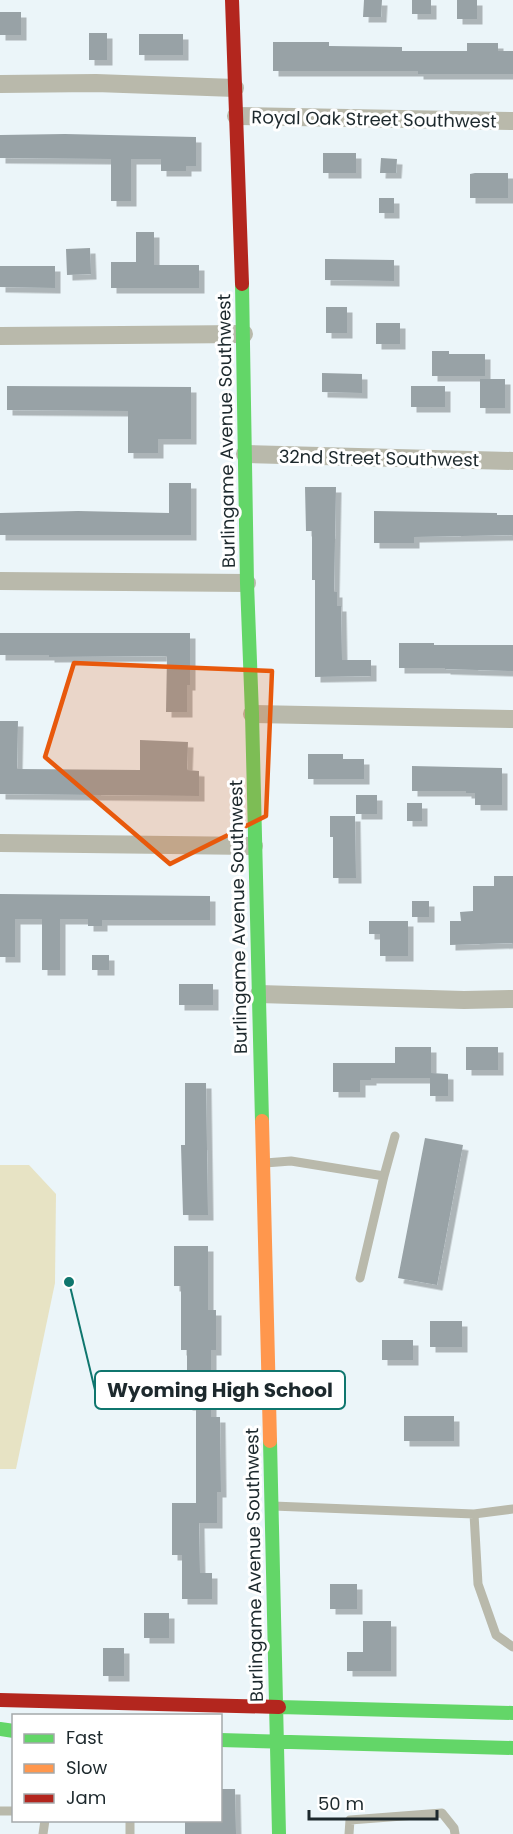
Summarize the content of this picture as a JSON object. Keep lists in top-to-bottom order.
{
  "streets": {
    "street": ["Royal Oak Street Southwest", "Burlingame Avenue Southwest", "32nd Street Southwest"]
  },
  "crossings": [
    ["Royal Oak Street Southwest", "Burlingame Avenue Southwest"],
    ["Burlingame Avenue Southwest", "32nd Street Southwest"]
  ],
  "places": ["Wyoming High School"],
  "legend": ["Fast", "Slow", "Jam"],
  "scale_bar": "50 m"
}
